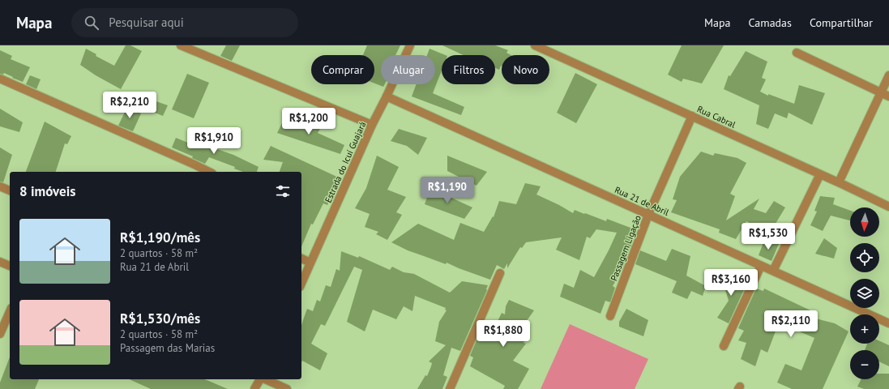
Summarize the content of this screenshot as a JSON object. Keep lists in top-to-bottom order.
{
  "streets": {
    "street": [
      "Rua Cabral",
      "Estrada do Icuí Guajará",
      "Rua 21 de Abril",
      "Passagem Ligação"
    ]
  },
  "crossings": [
    ["Rua Cabral", "Passagem Ligação"],
    ["Estrada do Icuí Guajará", "Rua 21 de Abril"],
    ["Rua 21 de Abril", "Passagem Ligação"]
  ],
  "north": "bottom",
  "page": {
    "header": "Mapa",
    "search": "Pesquisar aqui",
    "nav": ["Mapa", "Camadas", "Compartilhar"],
    "chip": [
      "Comprar",
      "Alugar",
      "Filtros",
      "Novo"
    ],
    "price": [
      "R$2,210",
      "R$1,200",
      "R$1,910",
      "R$1,190",
      "R$1,530",
      "R$3,160",
      "R$2,110",
      "R$1,880"
    ],
    "heading": "8 imóveis",
    "map_buttons": ["+", "−"],
    "list": [
      {
        "name": "R$1,190/mês",
        "note": "2 quartos · 58 m² · Rua 21 de Abril"
      },
      {
        "name": "R$1,530/mês",
        "note": "2 quartos · 58 m² · Passagem das Marias"
      }
    ]
  }
}
